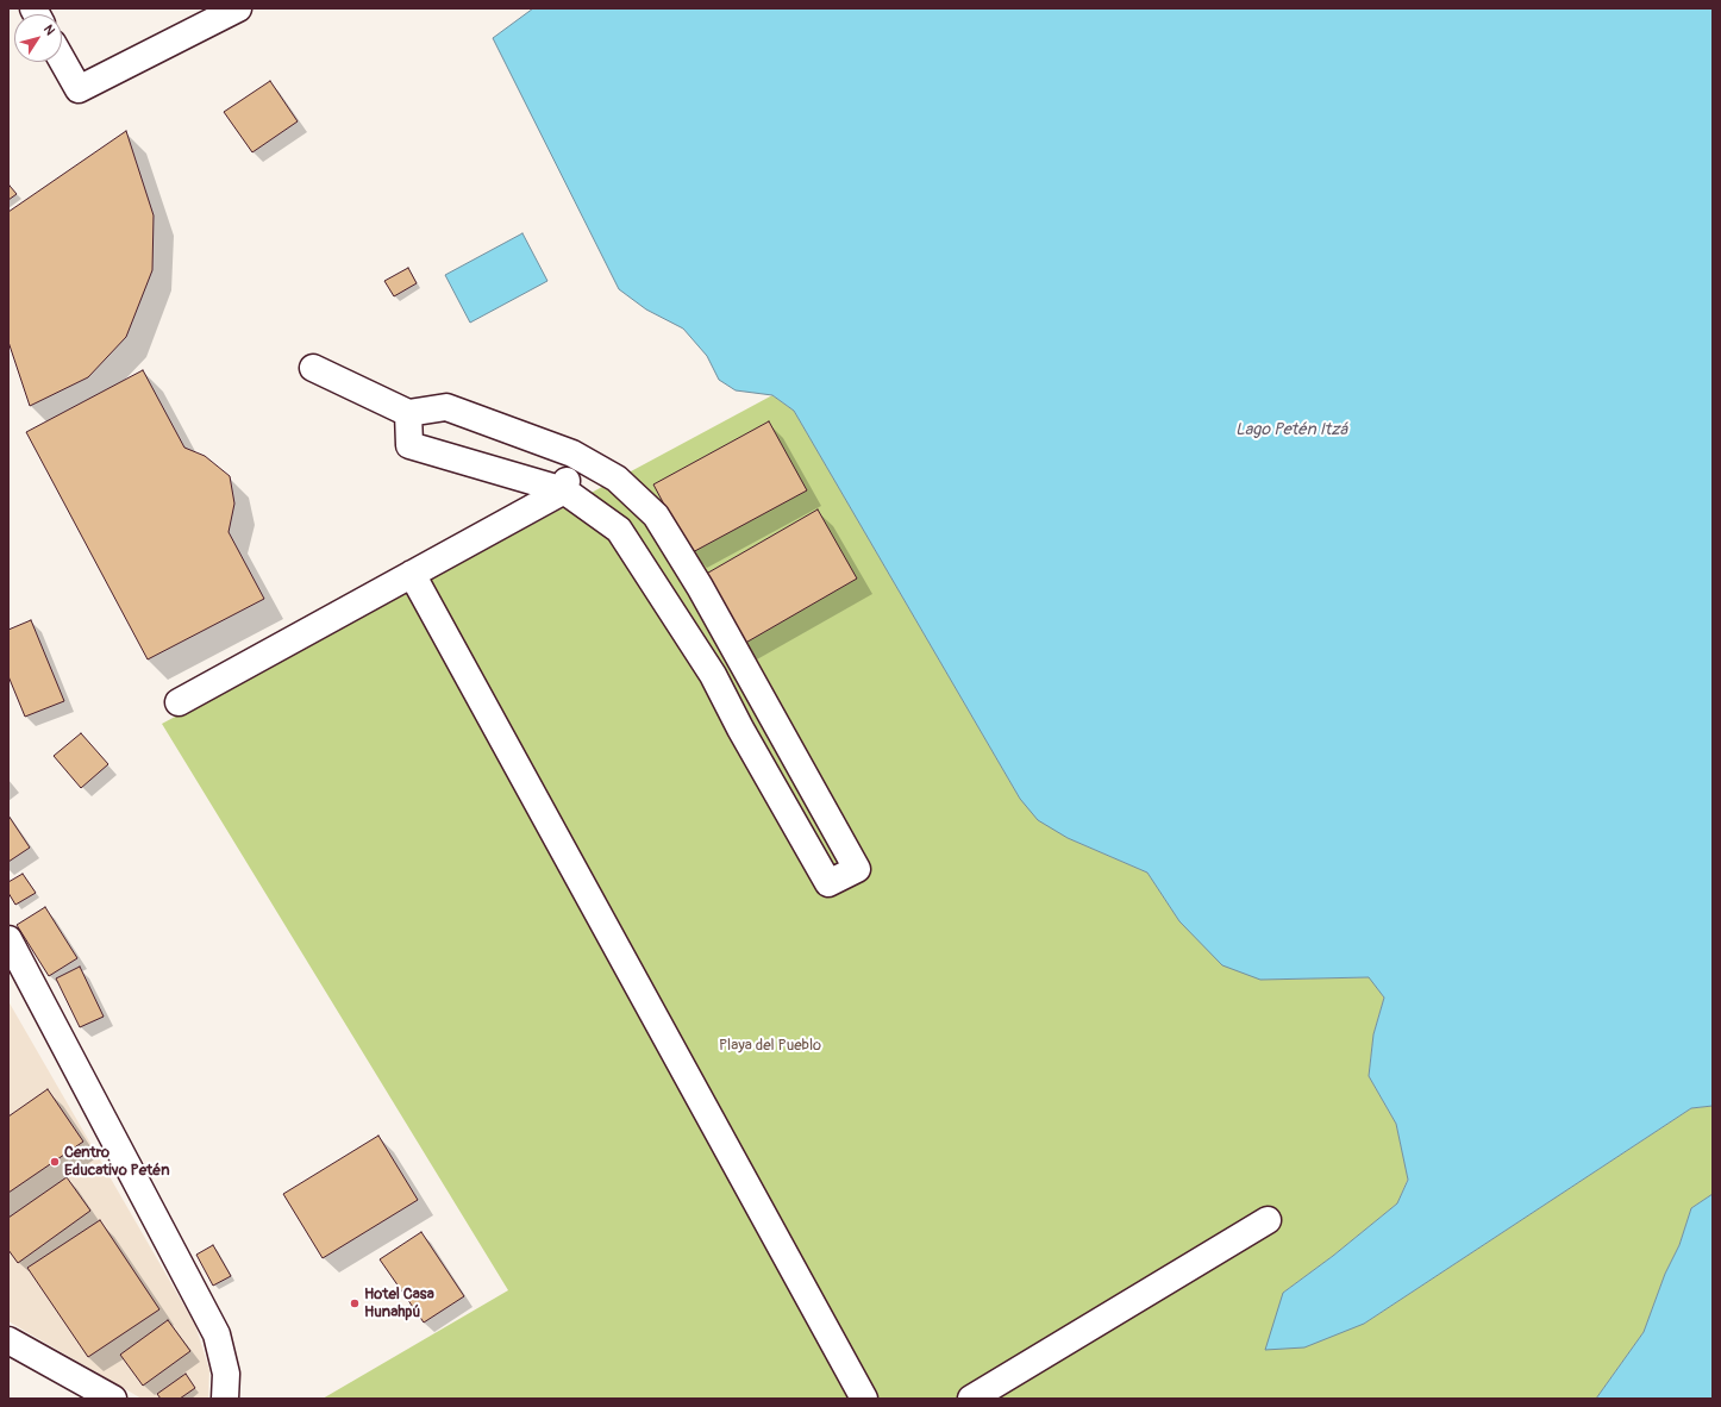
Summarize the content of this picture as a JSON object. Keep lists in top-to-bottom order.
{
  "water": ["Lago Petén Itzá"],
  "parks": ["Playa del Pueblo"],
  "places": ["Centro Educativo Petén", "Hotel Casa Hunahpú"],
  "north": "top right"
}
